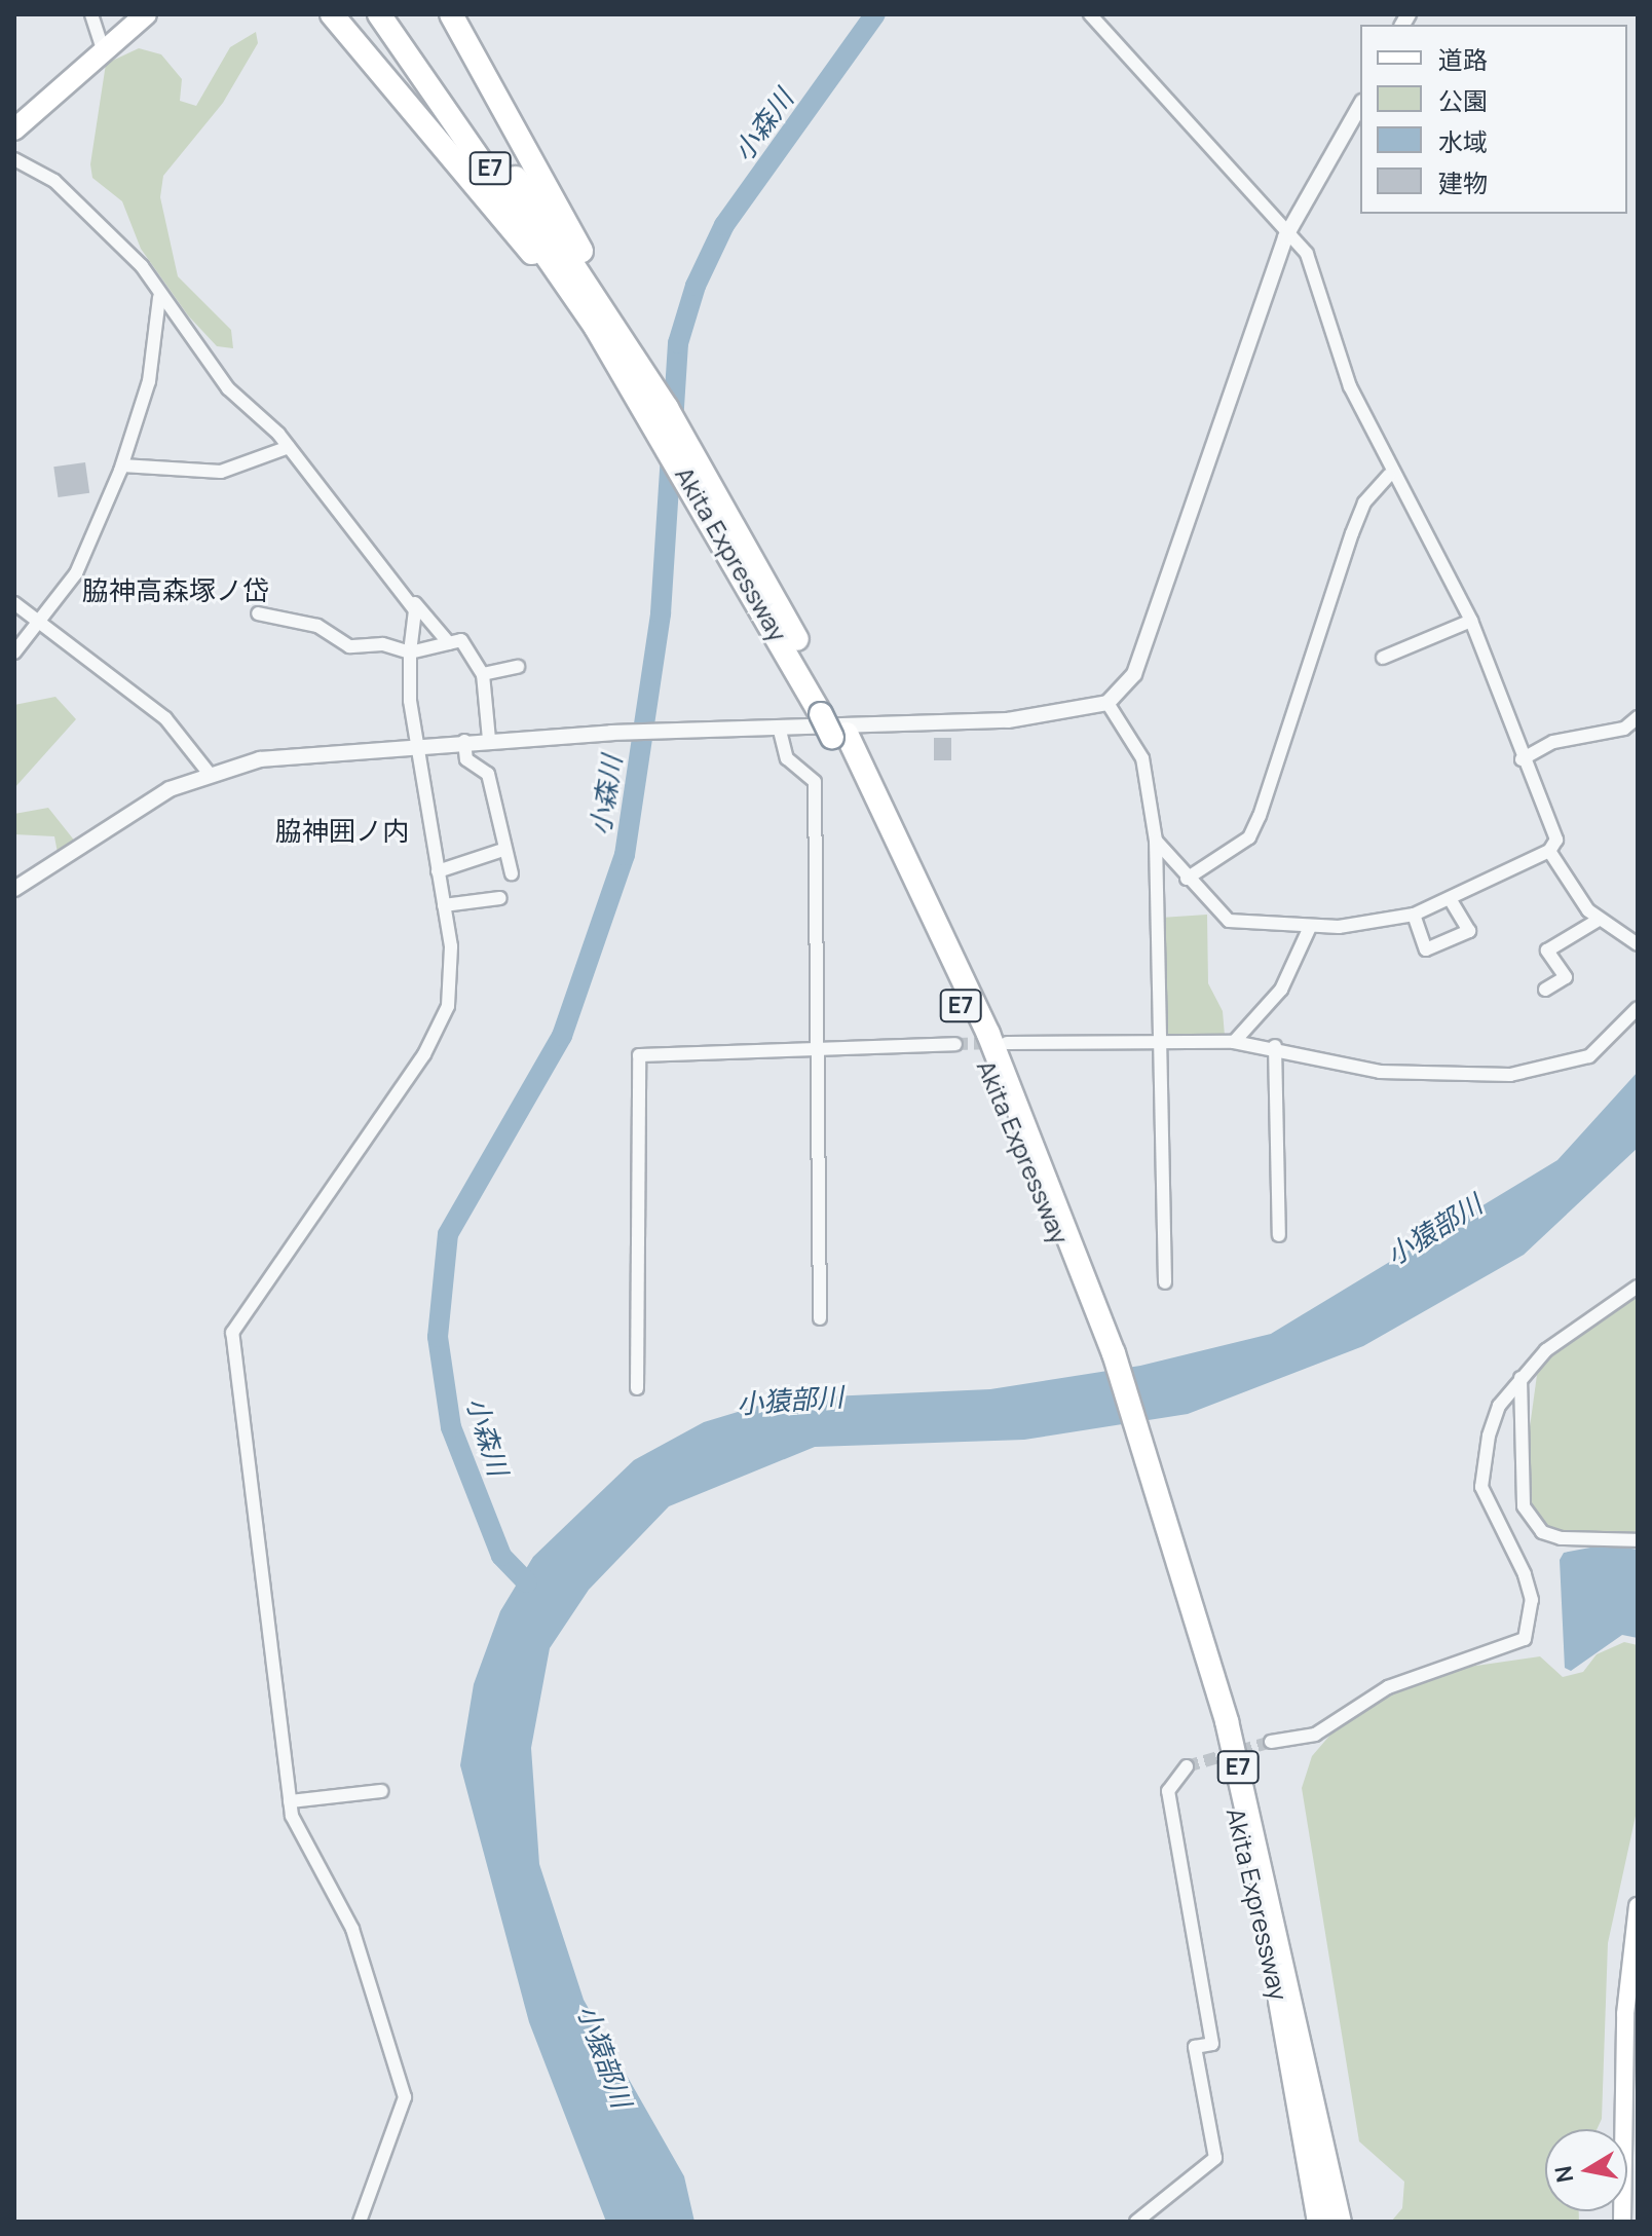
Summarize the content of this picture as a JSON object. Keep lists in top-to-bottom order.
{
  "streets": {
    "highway": ["E7", "Akita Expressway"]
  },
  "crossings": [
    ["E7", "Akita Expressway"]
  ],
  "districts": ["脇神高森塚ノ岱", "脇神囲ノ内"],
  "water": ["小森川", "小猿部川"],
  "legend": [
    "道路",
    "公園",
    "水域",
    "建物"
  ],
  "north": "left"
}
